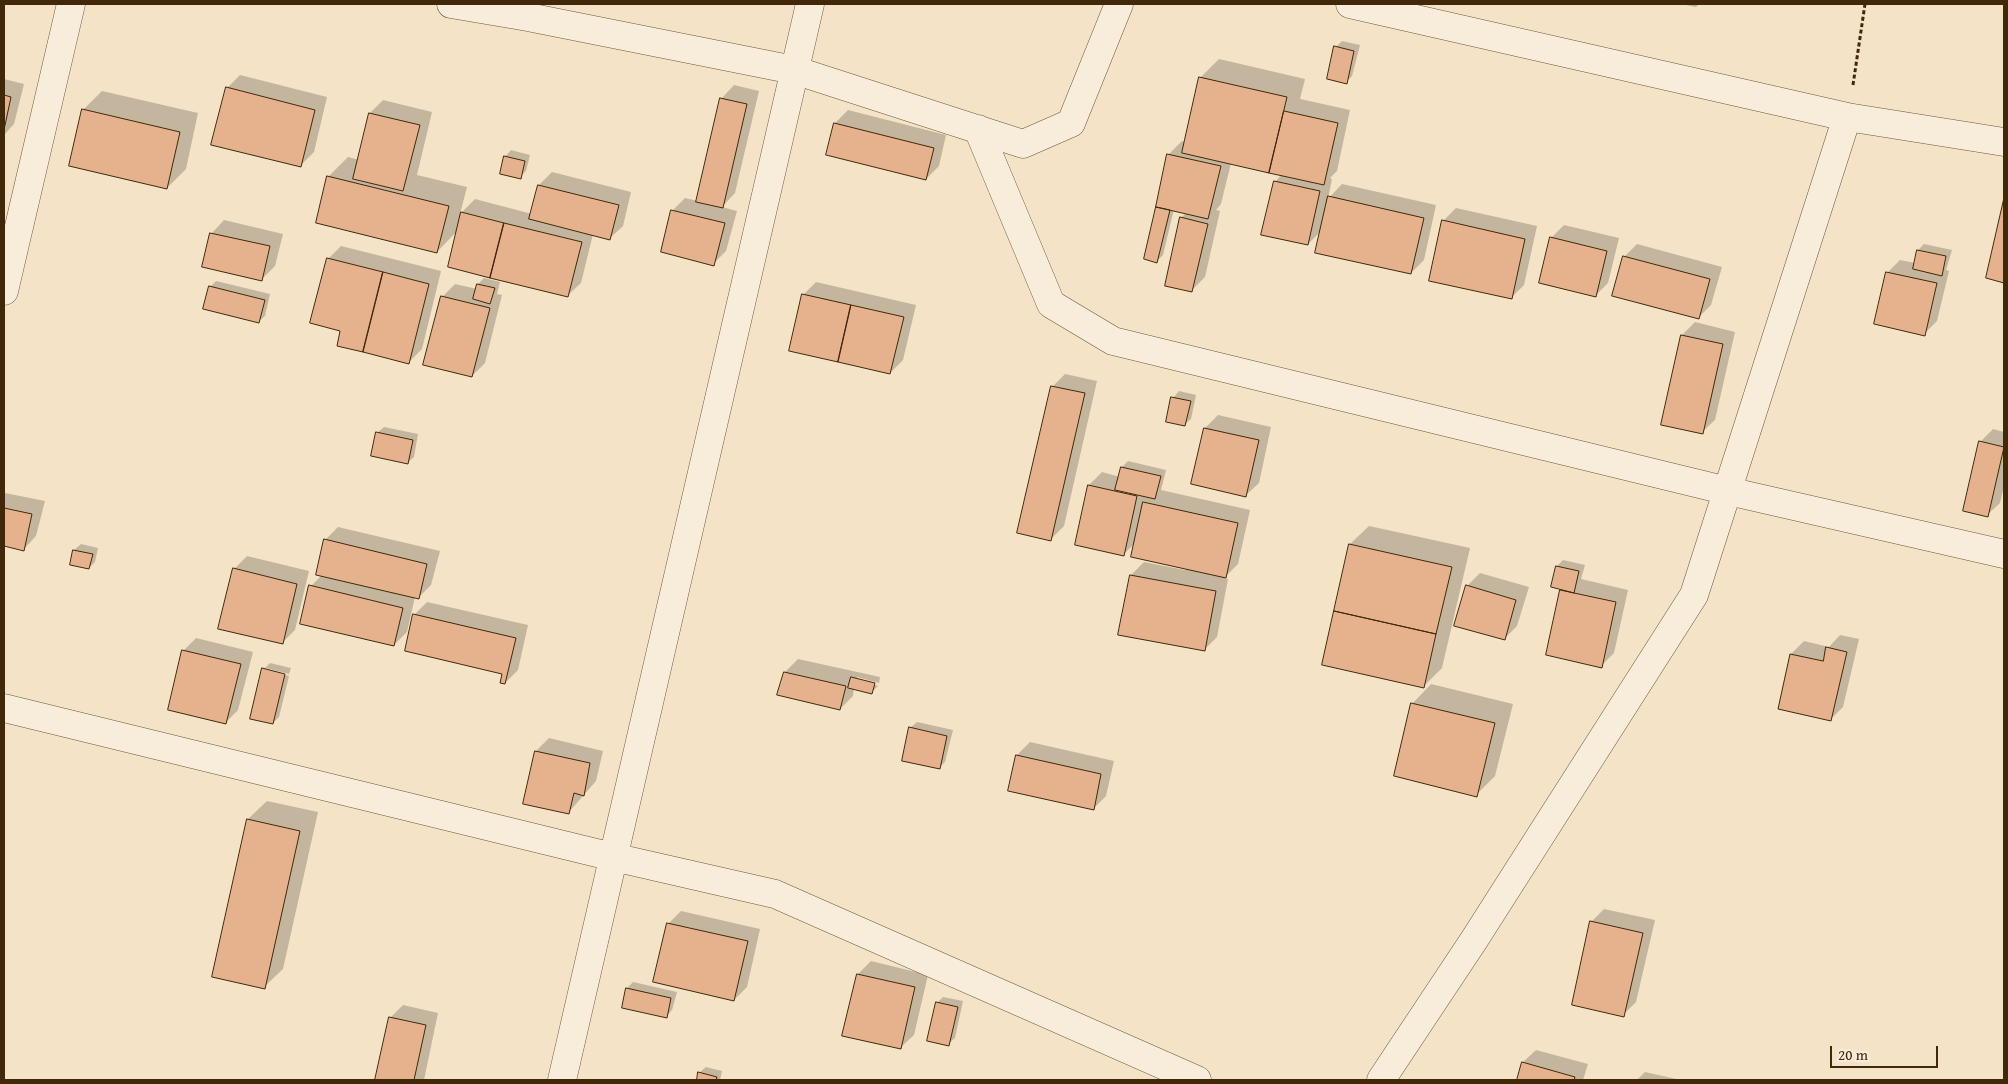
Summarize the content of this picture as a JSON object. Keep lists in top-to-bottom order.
{
  "scale_bar": "20 m"
}
